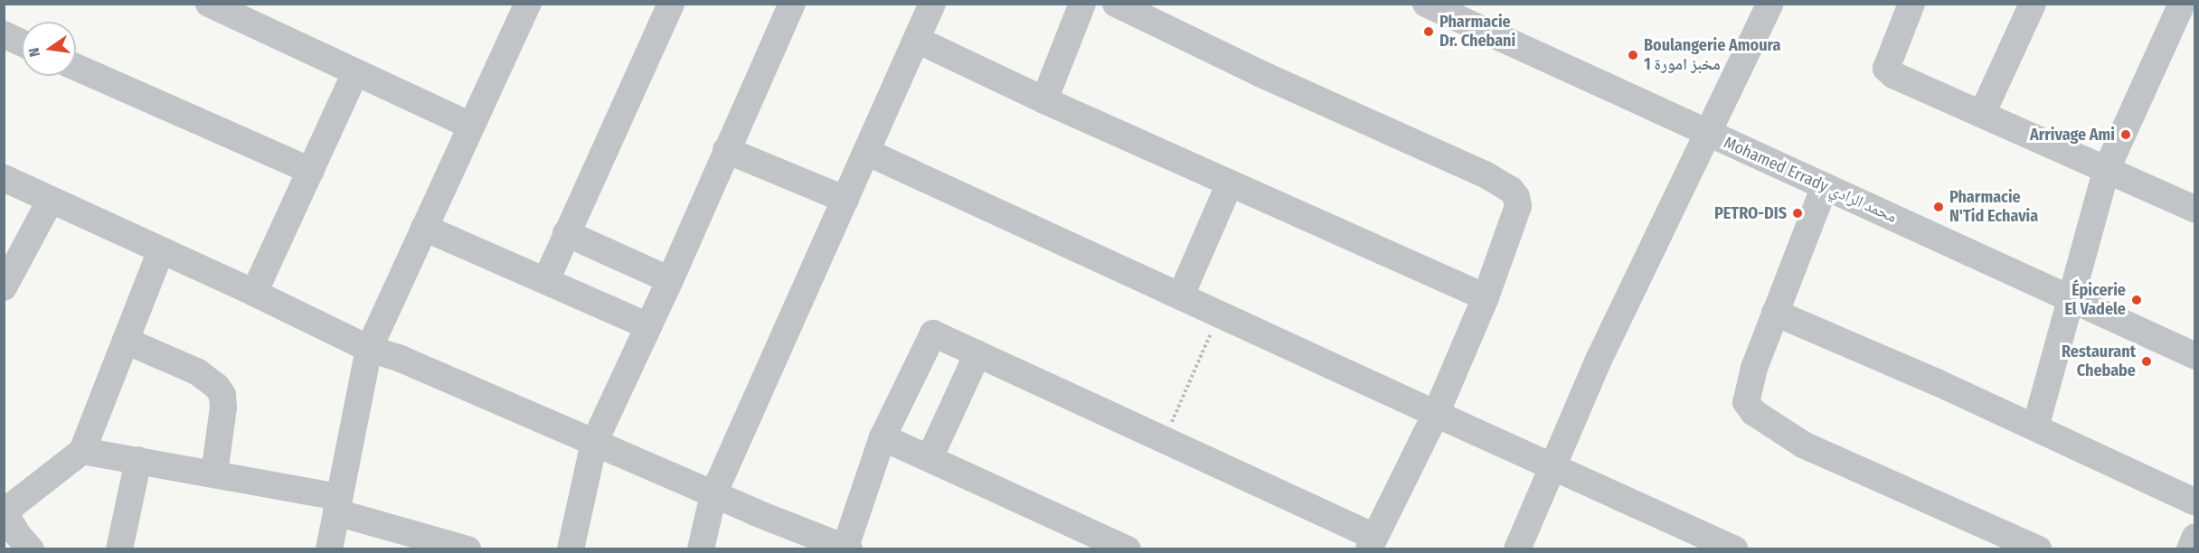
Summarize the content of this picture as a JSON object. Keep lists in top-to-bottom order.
{
  "streets": {
    "street": ["Mohamed Errady محمد الرادي"]
  },
  "places": [
    "Pharmacie Dr. Chebani",
    "Boulangerie Amoura 1 مخبز امورة",
    "Arrivage Ami",
    "Pharmacie N'Tid Echavia",
    "PETRO-DIS",
    "Épicerie El Vadele",
    "Restaurant Chebabe"
  ],
  "north": "left"
}
